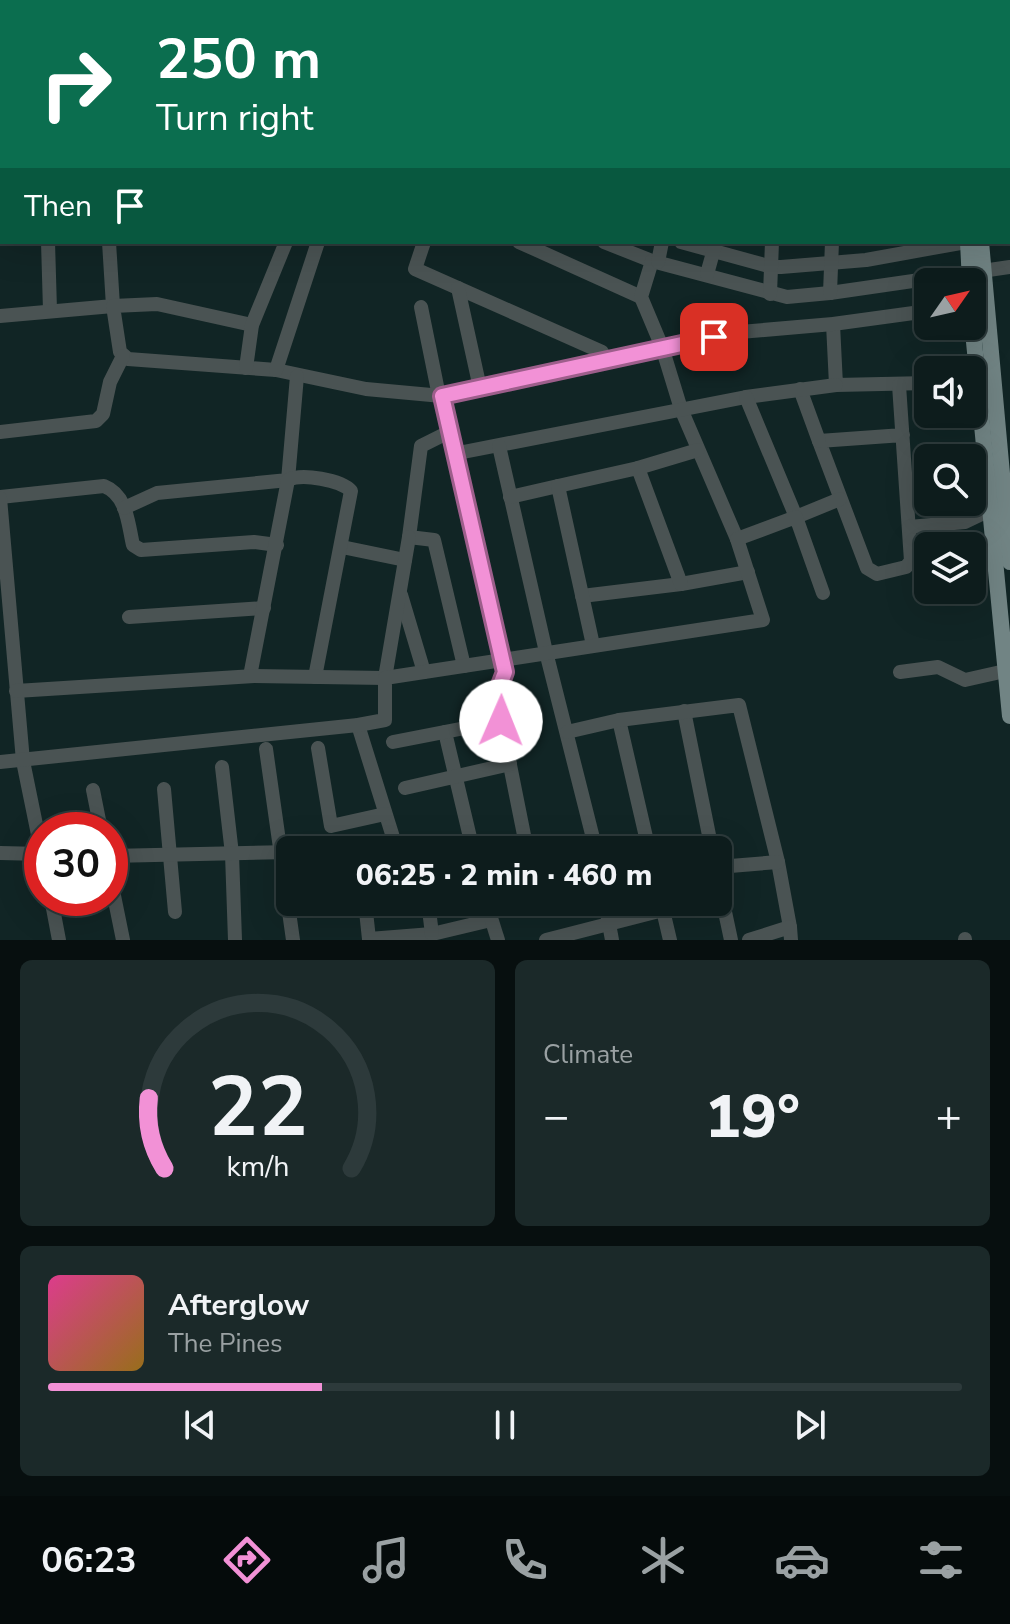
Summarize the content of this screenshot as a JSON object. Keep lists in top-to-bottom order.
{
  "north": "top right",
  "page": {
    "turn": ["250 m", "Turn right"],
    "then": "Then",
    "limit": "30",
    "trip": "06:25 · 2 min · 460 m",
    "tile": "Climate",
    "heat": ["−", "19°", "+"],
    "song": ["Afterglow", "The Pines"],
    "tabs": "06:23",
    "gauge": ["22", "km/h"]
  }
}
